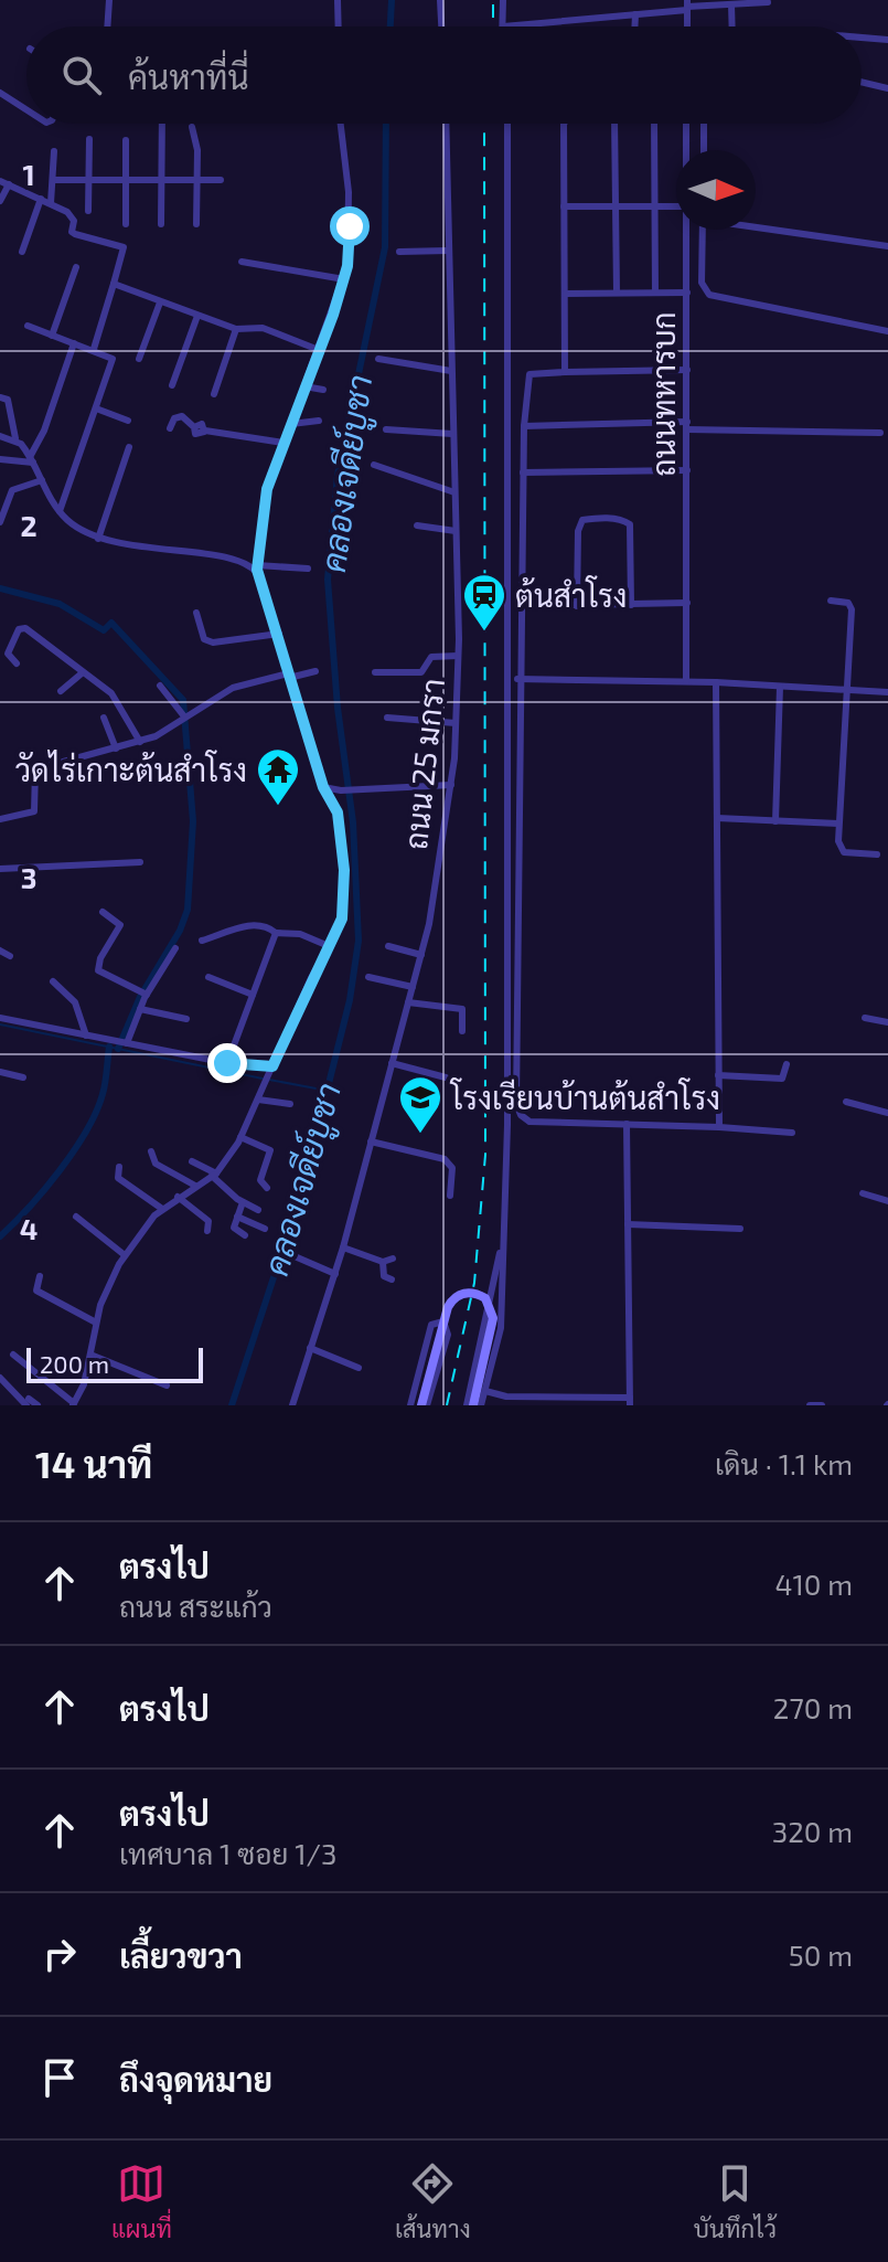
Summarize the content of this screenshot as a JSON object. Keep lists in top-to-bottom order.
{
  "streets": {
    "street": ["ถนนทหารบก", "ถนน 25 มกรา"]
  },
  "water": ["คลองเจดีย์บูชา"],
  "places": {
    "station": ["ต้นสำโรง"],
    "temple": ["วัดไร่เกาะต้นสำโรง"],
    "school or university": ["โรงเรียนบ้านต้นสำโรง"]
  },
  "scale_bar": "200 m",
  "north": "right",
  "page": {
    "search": "ค้นหาที่นี่",
    "scale": "200 m",
    "heading": ["14 นาที", "เดิน · 1.1 km"],
    "list": [
      ["ตรงไป", "ถนน สระแก้ว", "410 m"],
      ["ตรงไป", "270 m"],
      ["ตรงไป", "เทศบาล 1 ซอย 1/3", "320 m"],
      ["เลี้ยวขวา", "50 m"],
      "ถึงจุดหมาย"
    ],
    "nav": ["แผนที่", "เส้นทาง", "บันทึกไว้"]
  },
  "grid": {
    "rows": [
      "1",
      "2",
      "3",
      "4"
    ]
  }
}
